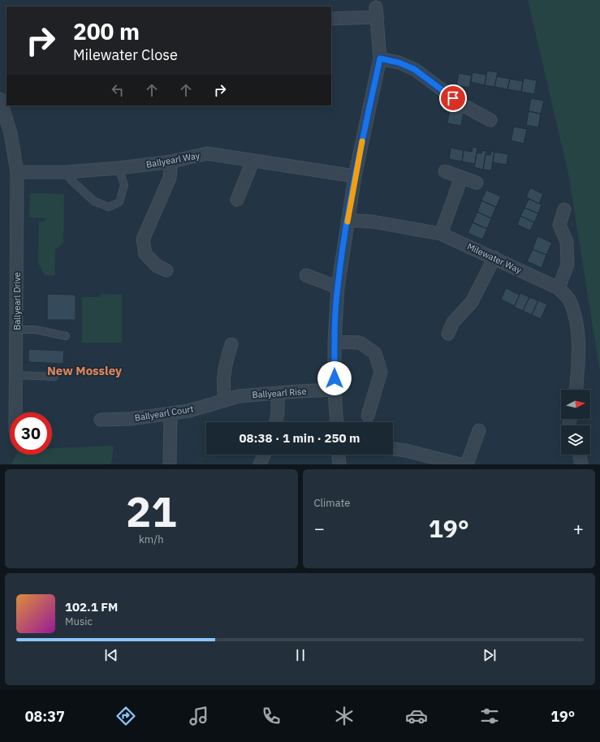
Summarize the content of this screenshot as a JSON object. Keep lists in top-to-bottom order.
{
  "streets": {
    "street": [
      "Ballyearl Way",
      "Milewater Way",
      "Ballyearl Drive",
      "Ballyearl Rise",
      "Ballyearl Court"
    ]
  },
  "crossings": [
    ["Ballyearl Way", "Ballyearl Drive"],
    ["Ballyearl Rise", "Ballyearl Court"]
  ],
  "districts": ["New Mossley"],
  "north": "right",
  "page": {
    "turn": ["200 m", "Milewater Close"],
    "limit": "30",
    "trip": "08:38 · 1 min · 250 m",
    "tile": [
      ["21", "km/h"],
      "Climate"
    ],
    "heat": ["−", "19°", "+"],
    "song": ["102.1 FM", "Music"],
    "tabs": ["08:37", "19°"]
  }
}
